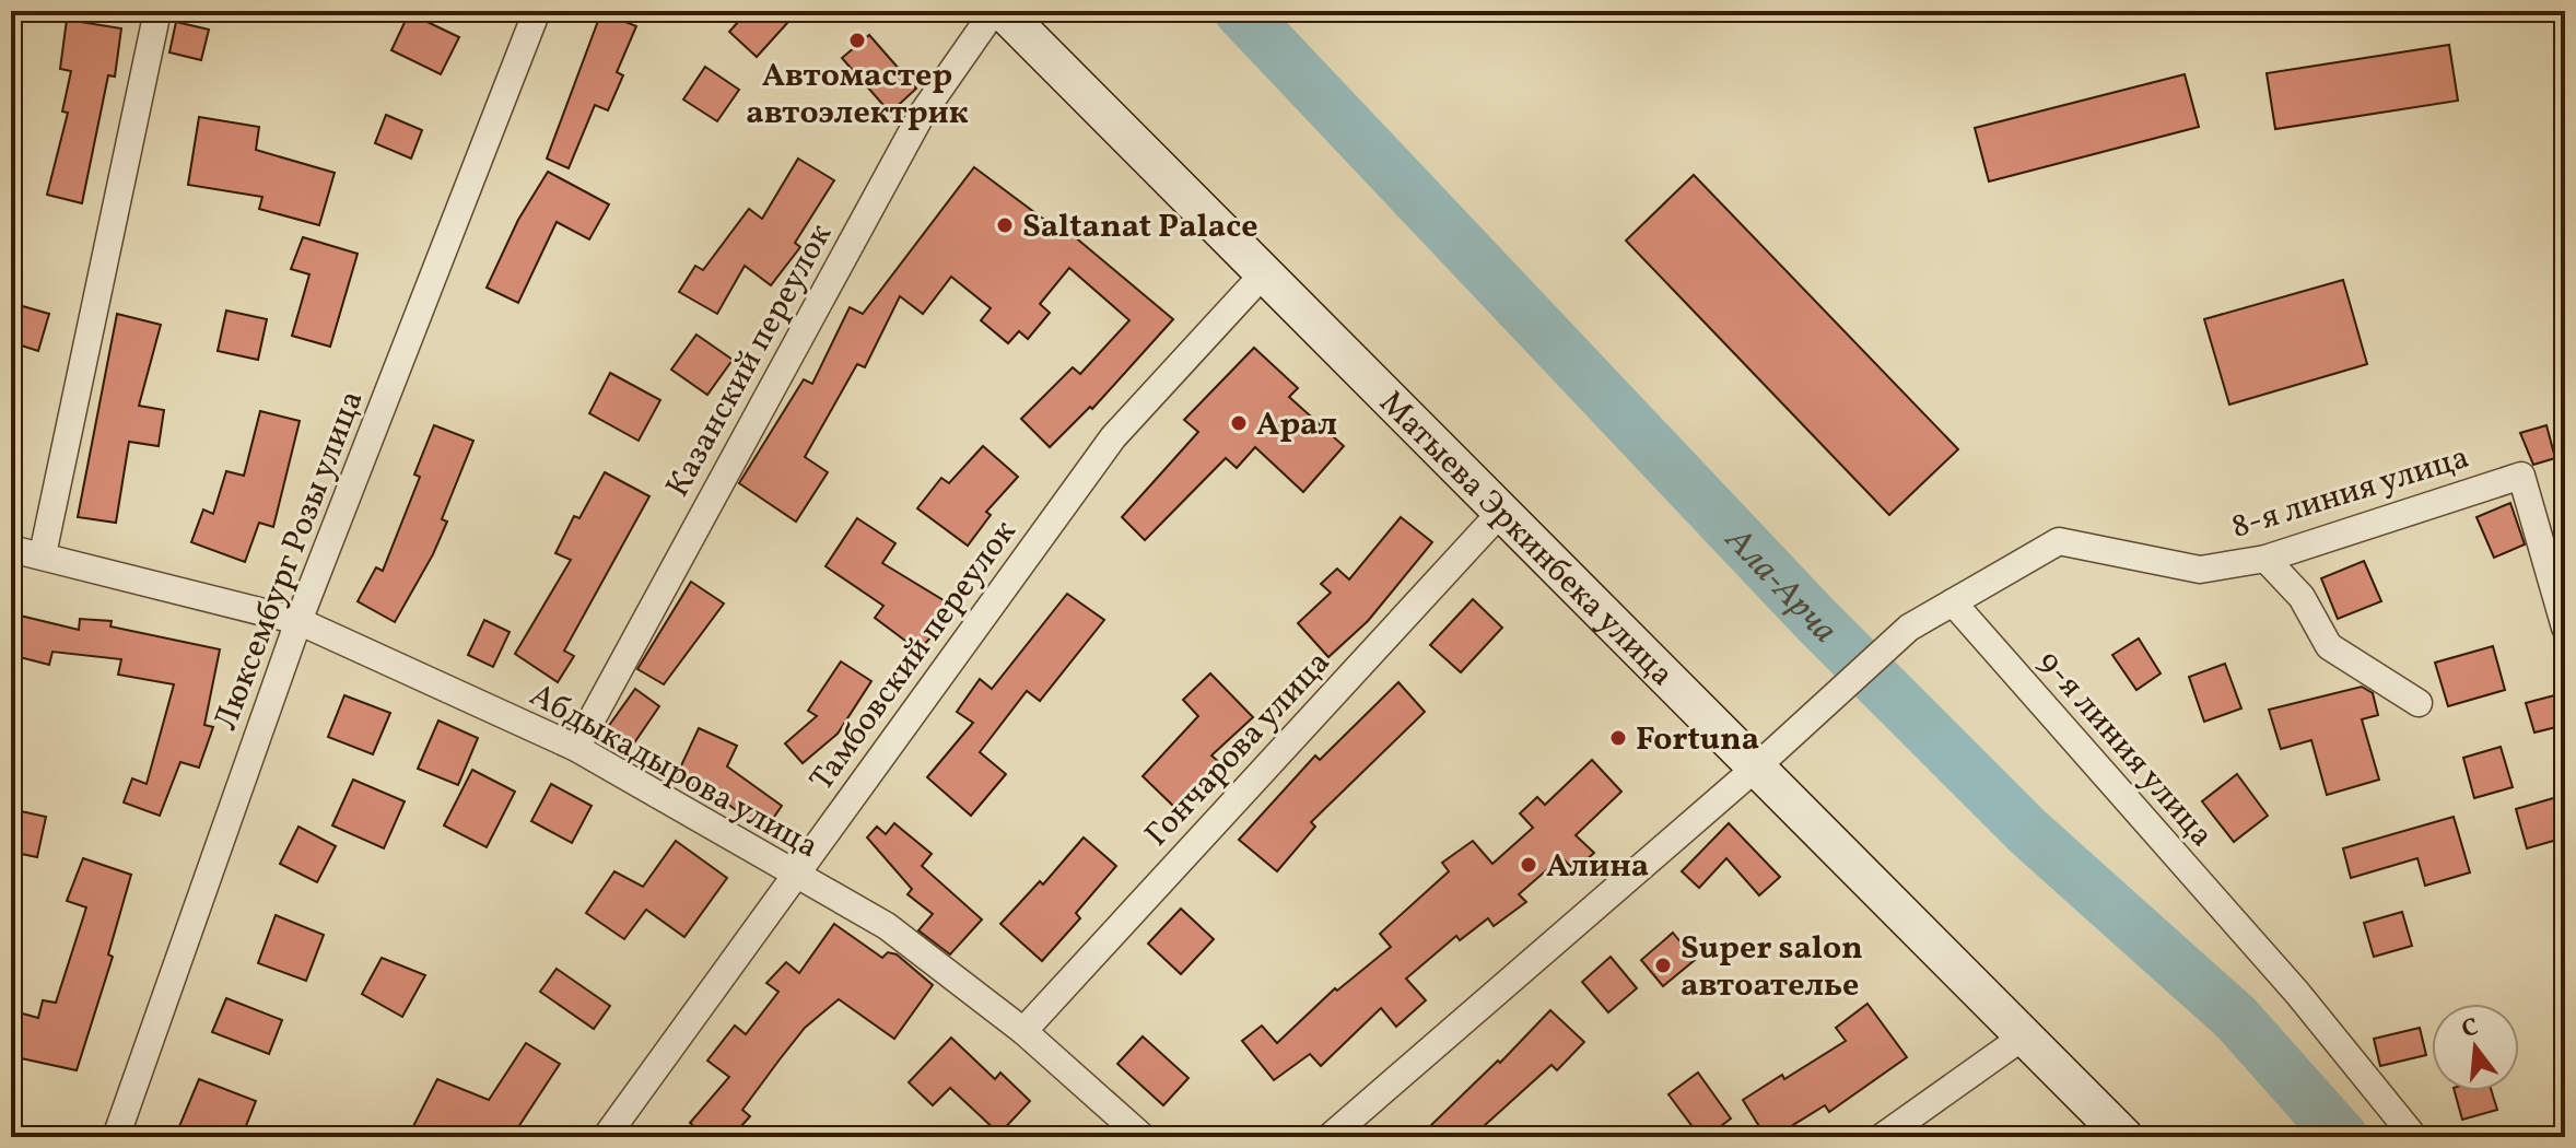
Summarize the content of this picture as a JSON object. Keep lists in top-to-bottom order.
{
  "streets": {
    "main road": ["Матыева Эркинбека улица"],
    "street": [
      "Казанский переулок",
      "8-я линия улица",
      "Люксембург Розы улица",
      "Тамбовский переулок",
      "Гончарова улица",
      "9-я линия улица",
      "Абдыкадырова улица"
    ]
  },
  "crossings": [
    ["Казанский переулок", "Абдыкадырова улица"],
    ["8-я линия улица", "9-я линия улица"],
    ["Матыева Эркинбека улица", "Тамбовский переулок"],
    ["Матыева Эркинбека улица", "Гончарова улица"],
    ["Люксембург Розы улица", "Абдыкадырова улица"],
    ["Тамбовский переулок", "Абдыкадырова улица"],
    ["Гончарова улица", "Абдыкадырова улица"]
  ],
  "water": ["Ала-Арча"],
  "places": [
    "Автомастер автоэлектрик",
    "Saltanat Palace",
    "Арал",
    "Fortuna",
    "Алина",
    "Super salon автоателье"
  ],
  "north": "top"
}
